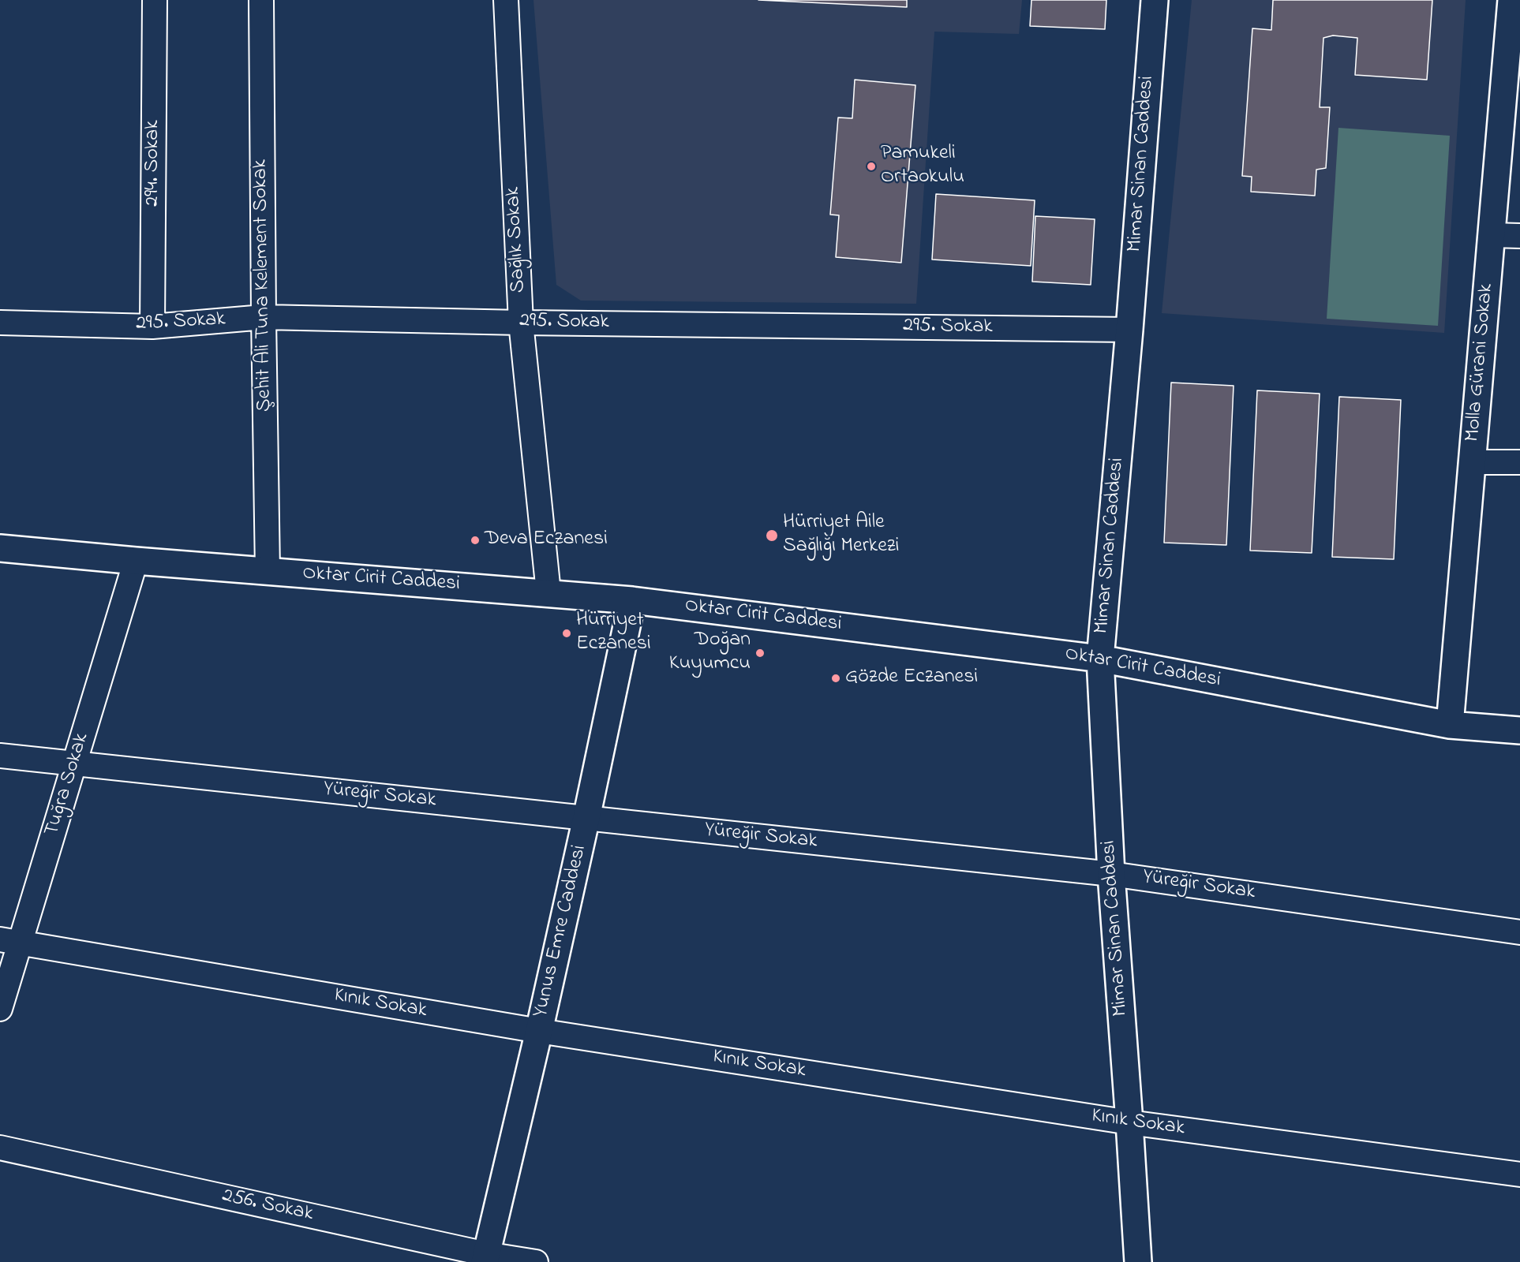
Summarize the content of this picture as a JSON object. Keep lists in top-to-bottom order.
{
  "streets": {
    "street": [
      "294. Sokak",
      "Mimar Sinan Caddesi",
      "Sağlık Sokak",
      "Şehit Ali Tuna Kelement Sokak",
      "295. Sokak",
      "Molla Gürani Sokak",
      "Oktar Cirit Caddesi",
      "Tuğra Sokak",
      "Yüreğir Sokak",
      "Yunus Emre Caddesi",
      "Kınık Sokak",
      "256. Sokak"
    ]
  },
  "crossings": [
    ["294. Sokak", "295. Sokak"],
    ["Mimar Sinan Caddesi", "295. Sokak"],
    ["Mimar Sinan Caddesi", "Oktar Cirit Caddesi"],
    ["Mimar Sinan Caddesi", "Yüreğir Sokak"],
    ["Mimar Sinan Caddesi", "Kınık Sokak"],
    ["Sağlık Sokak", "295. Sokak"],
    ["Sağlık Sokak", "Oktar Cirit Caddesi"],
    ["Şehit Ali Tuna Kelement Sokak", "295. Sokak"],
    ["Şehit Ali Tuna Kelement Sokak", "Oktar Cirit Caddesi"],
    ["Molla Gürani Sokak", "Oktar Cirit Caddesi"],
    ["Oktar Cirit Caddesi", "Tuğra Sokak"],
    ["Oktar Cirit Caddesi", "Yunus Emre Caddesi"],
    ["Tuğra Sokak", "Yüreğir Sokak"],
    ["Tuğra Sokak", "Kınık Sokak"],
    ["Yüreğir Sokak", "Yunus Emre Caddesi"],
    ["Yunus Emre Caddesi", "Kınık Sokak"],
    ["Yunus Emre Caddesi", "256. Sokak"]
  ],
  "places": [
    "Pamukeli Ortaokulu",
    "Hürriyet Aile Sağlığı Merkezi",
    "Deva Eczanesi",
    "Hürriyet Eczanesi",
    "Doğan Kuyumcu",
    "Gözde Eczanesi"
  ]
}
